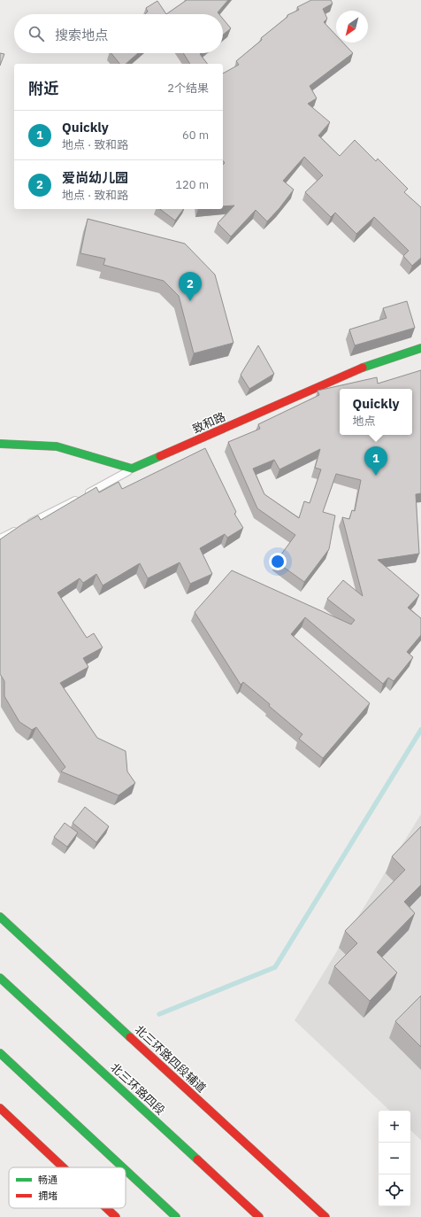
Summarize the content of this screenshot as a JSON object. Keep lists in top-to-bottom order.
{
  "streets": {
    "main road": ["致和路", "北三环路四段辅道", "北三环路四段"]
  },
  "legend": ["畅通", "拥堵"],
  "north": "bottom left",
  "page": {
    "search": "搜索地点",
    "heading": ["附近", "2个结果"],
    "list": [
      {
        "mark": "1",
        "name": "Quickly",
        "note": "地点 · 致和路",
        "value": "60 m"
      },
      {
        "mark": "2",
        "name": "爱尚幼儿园",
        "note": "地点 · 致和路",
        "value": "120 m"
      }
    ],
    "pins": ["2", "1"],
    "popup": ["Quickly", "地点"],
    "map_buttons": ["+", "−"]
  }
}
